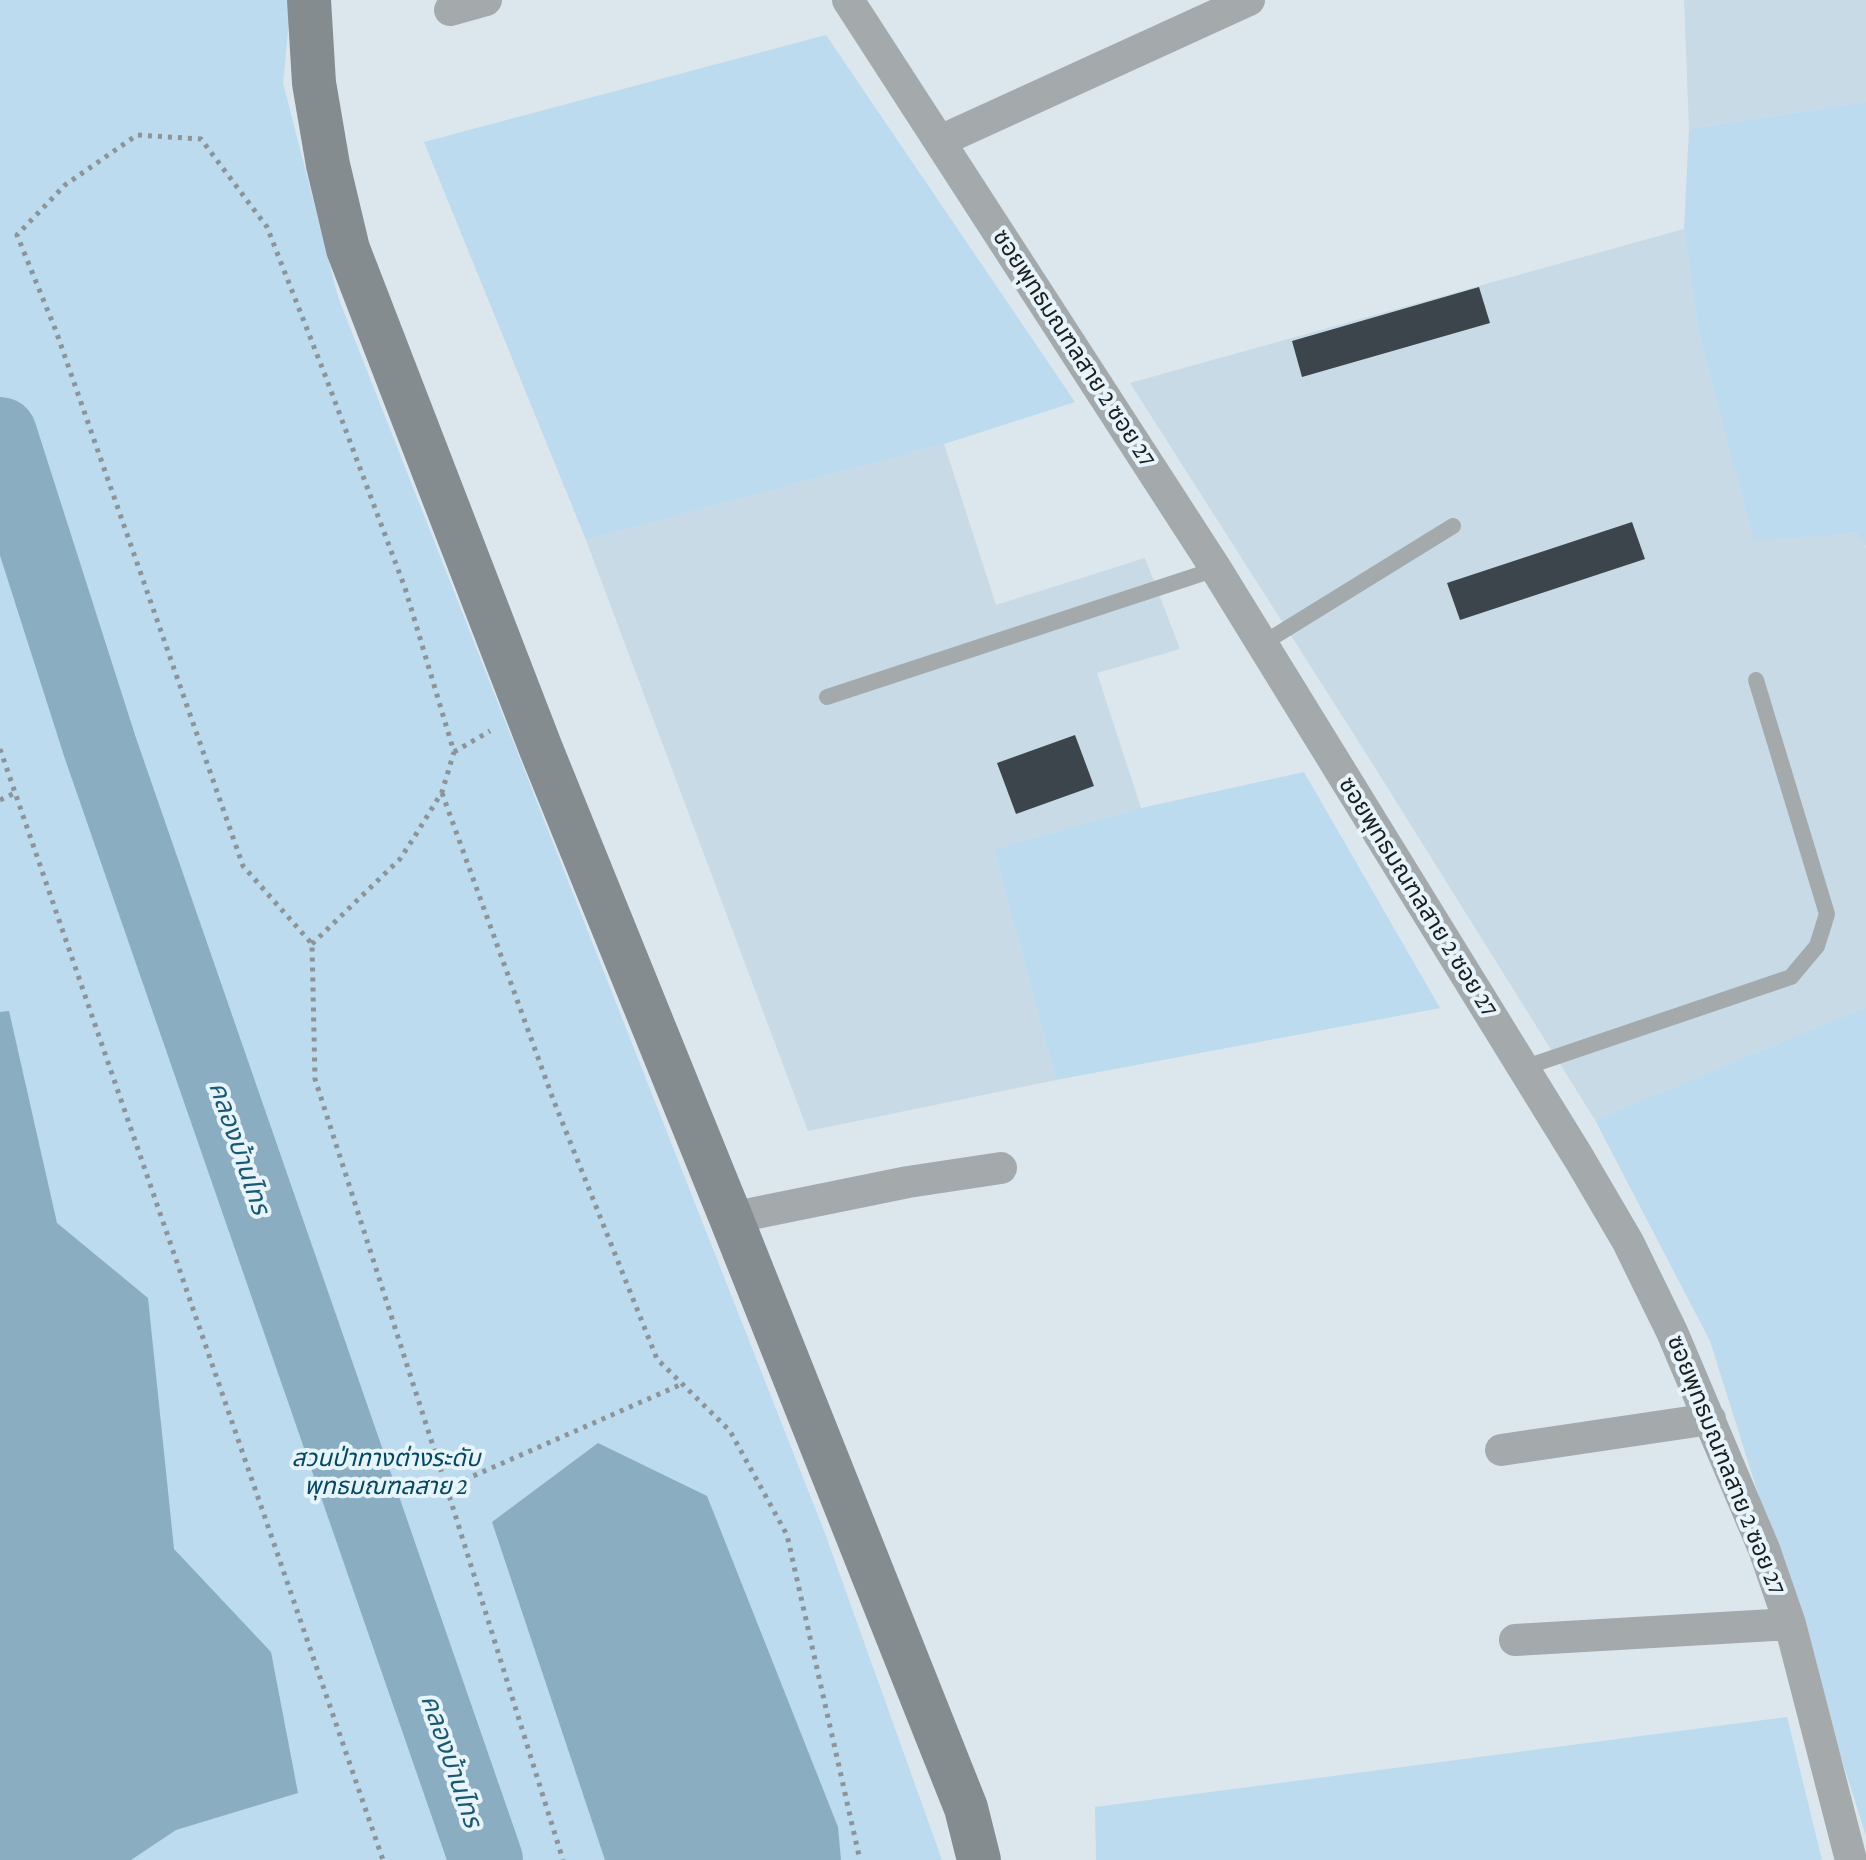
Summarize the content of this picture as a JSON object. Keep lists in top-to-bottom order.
{
  "streets": {
    "street": ["ซอยพุทธมณฑลสาย 2 ซอย 27"]
  },
  "water": ["คลองบ้านไทร"],
  "parks": ["สวนป่าทางต่างระดับ พุทธมณฑลสาย 2"]
}
